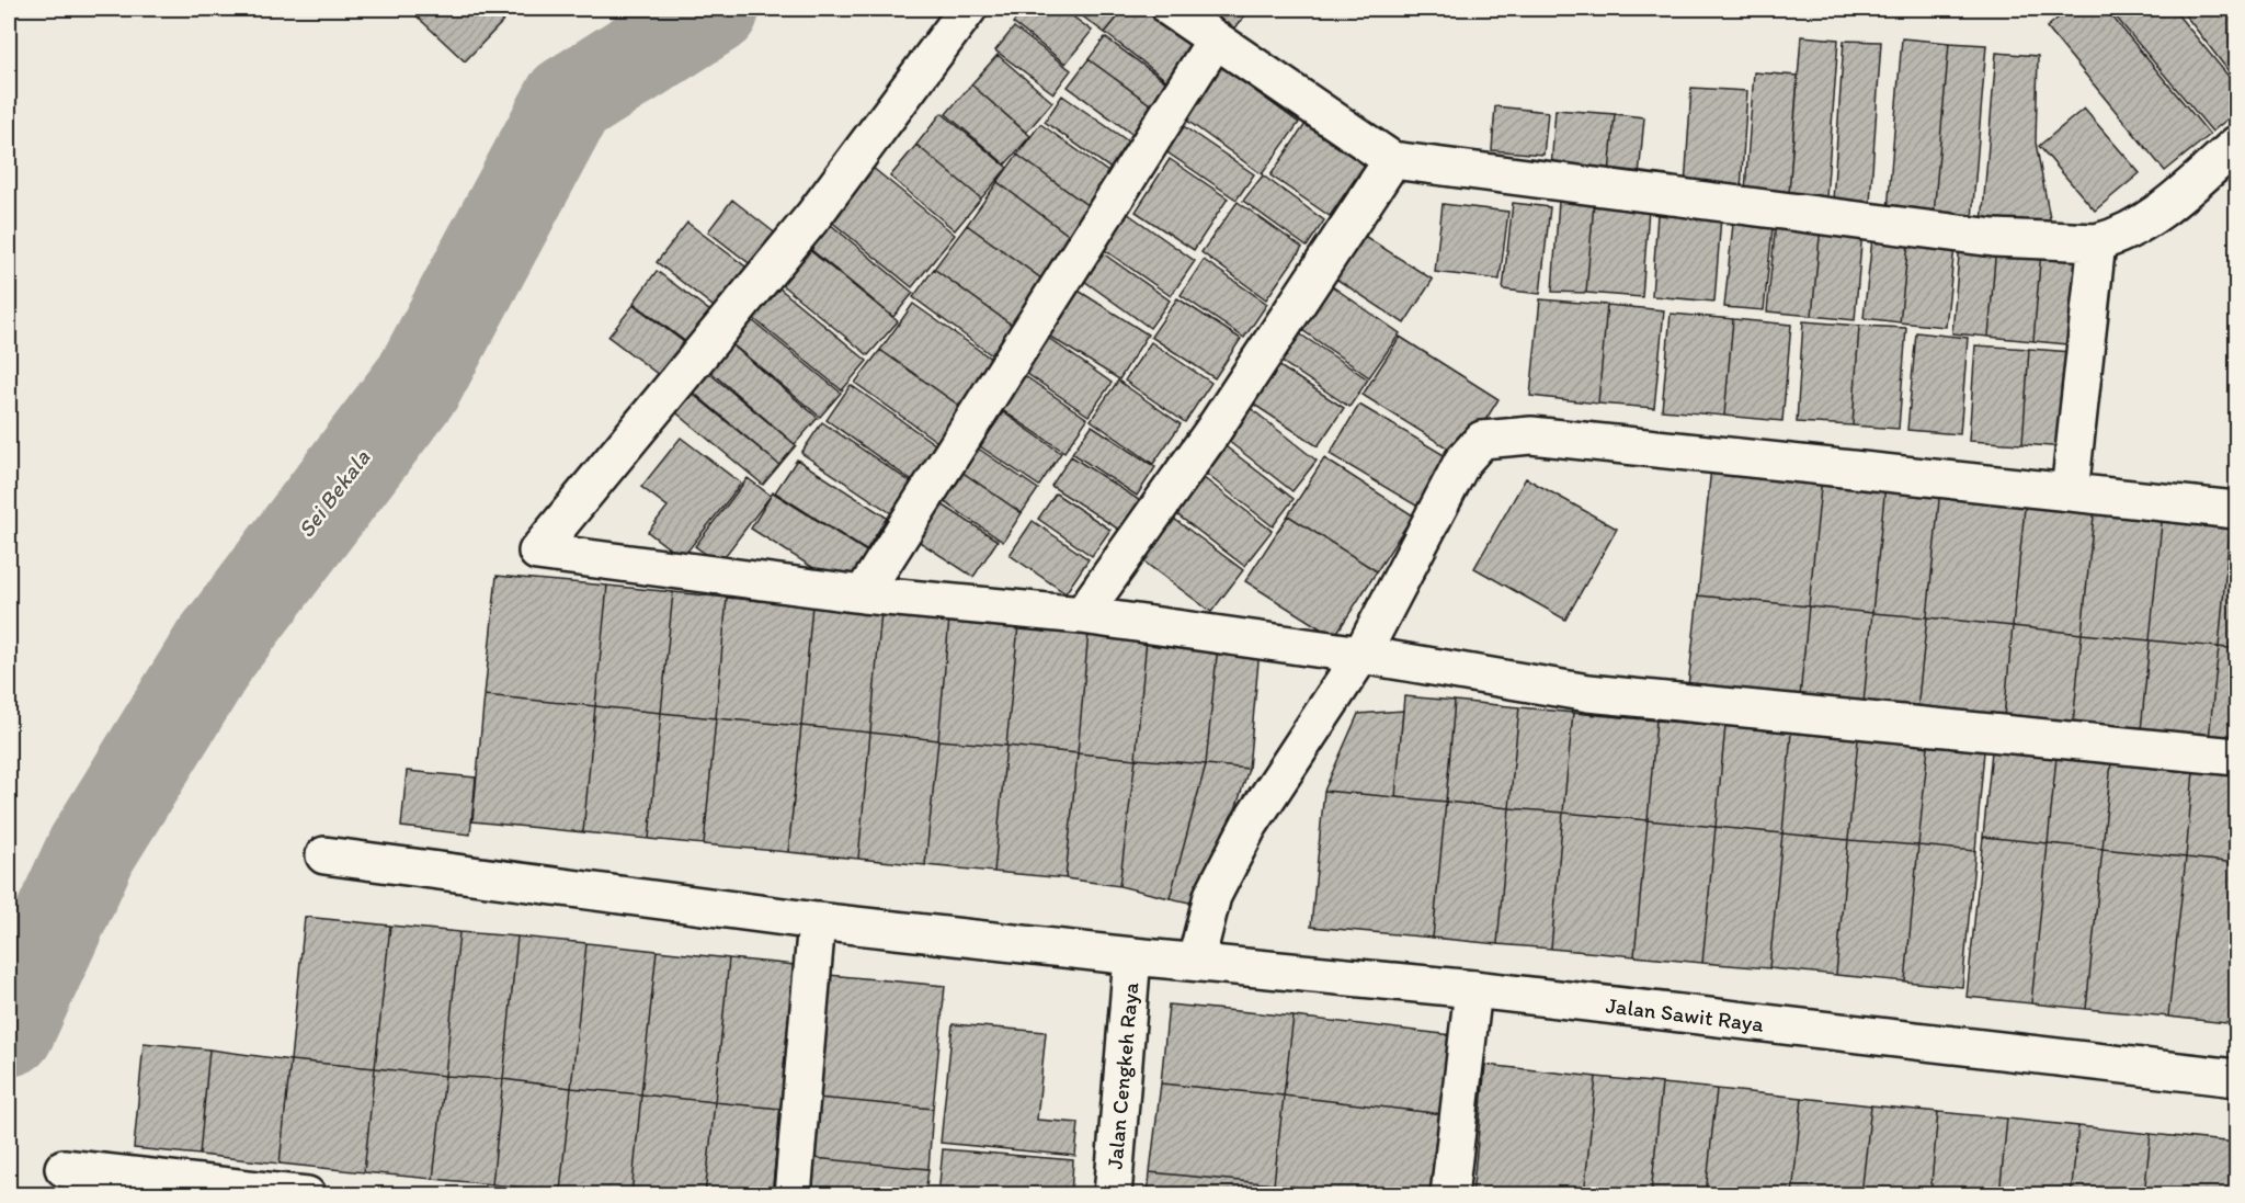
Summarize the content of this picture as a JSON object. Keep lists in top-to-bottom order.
{
  "streets": {
    "street": ["Jalan Sawit Raya", "Jalan Cengkeh Raya"]
  },
  "crossings": [
    ["Jalan Sawit Raya", "Jalan Cengkeh Raya"]
  ],
  "water": ["Sei Bekala"]
}
